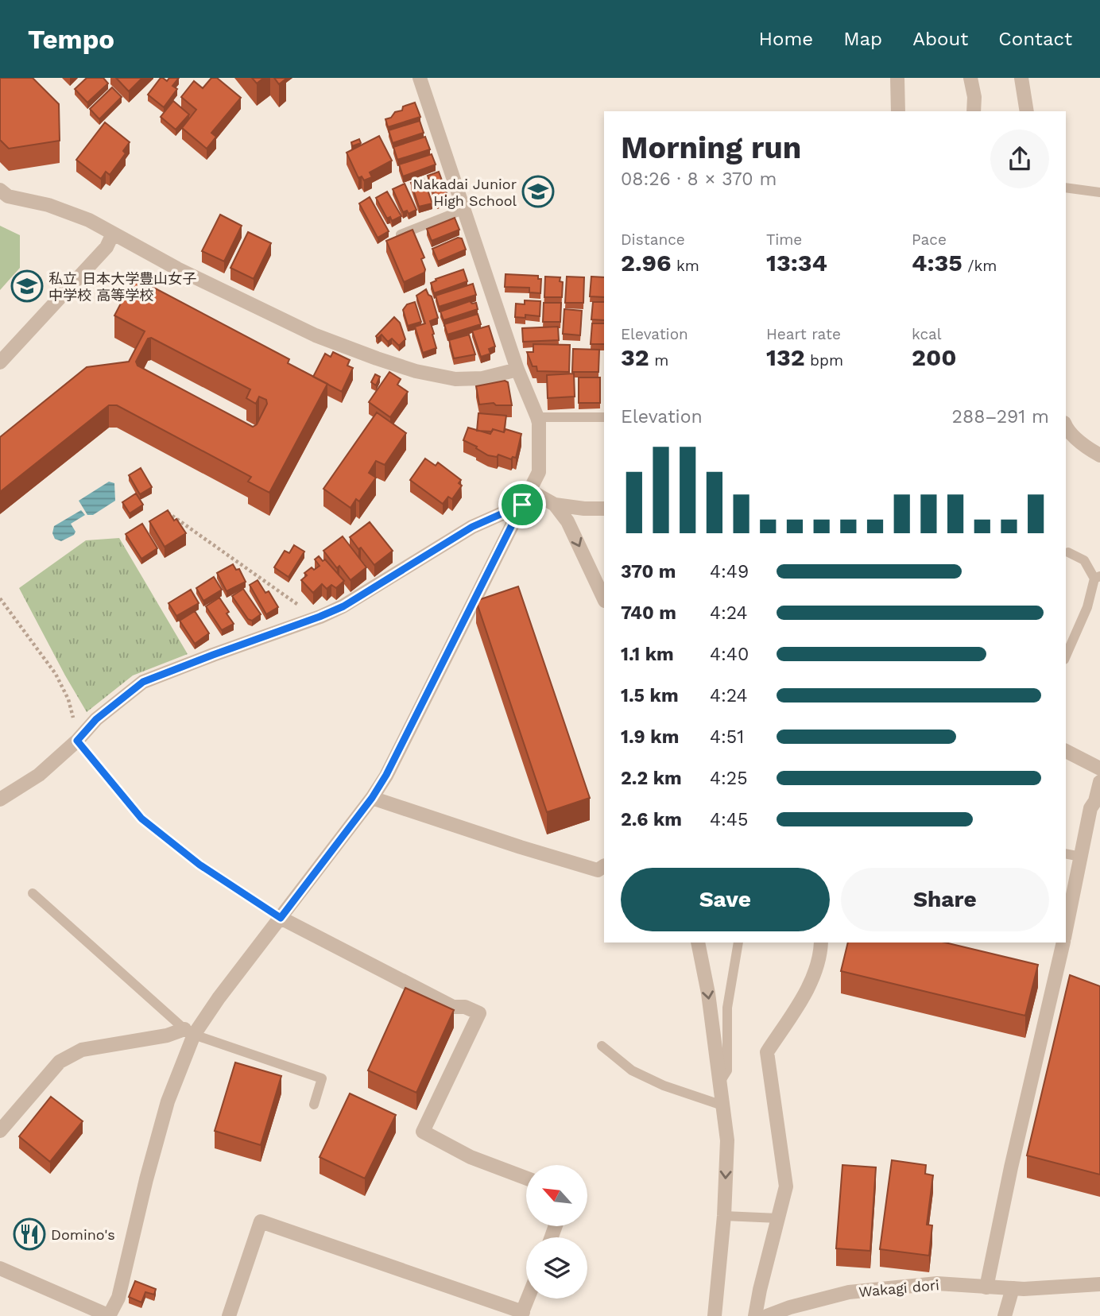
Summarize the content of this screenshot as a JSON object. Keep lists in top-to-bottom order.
{
  "streets": {
    "street": ["Wakagi dori"]
  },
  "places": {
    "school or university": ["Nakadai Junior High School", "私立 日本大学豊山女子 中学校 高等学校"],
    "restaurant": ["Domino's"]
  },
  "north": "top left",
  "page": {
    "header": "Tempo",
    "nav": [
      "Home",
      "Map",
      "About",
      "Contact"
    ],
    "heading": ["Morning run", "08:26 · 8 × 370 m"],
    "stats": [
      ["Distance", "2.96 km"],
      ["Time", "13:34"],
      ["Pace", "4:35 /km"],
      ["Elevation", "32 m"],
      ["Heart rate", "132 bpm"],
      ["kcal", "200"]
    ],
    "chart": ["Elevation", "288–291 m"],
    "list": [
      {
        "name": "370 m",
        "note": "4:49"
      },
      {
        "name": "740 m",
        "note": "4:24"
      },
      {
        "name": "1.1 km",
        "note": "4:40"
      },
      {
        "name": "1.5 km",
        "note": "4:24"
      },
      {
        "name": "1.9 km",
        "note": "4:51"
      },
      {
        "name": "2.2 km",
        "note": "4:25"
      },
      {
        "name": "2.6 km",
        "note": "4:45"
      }
    ],
    "buttons": ["Save", "Share"]
  }
}
